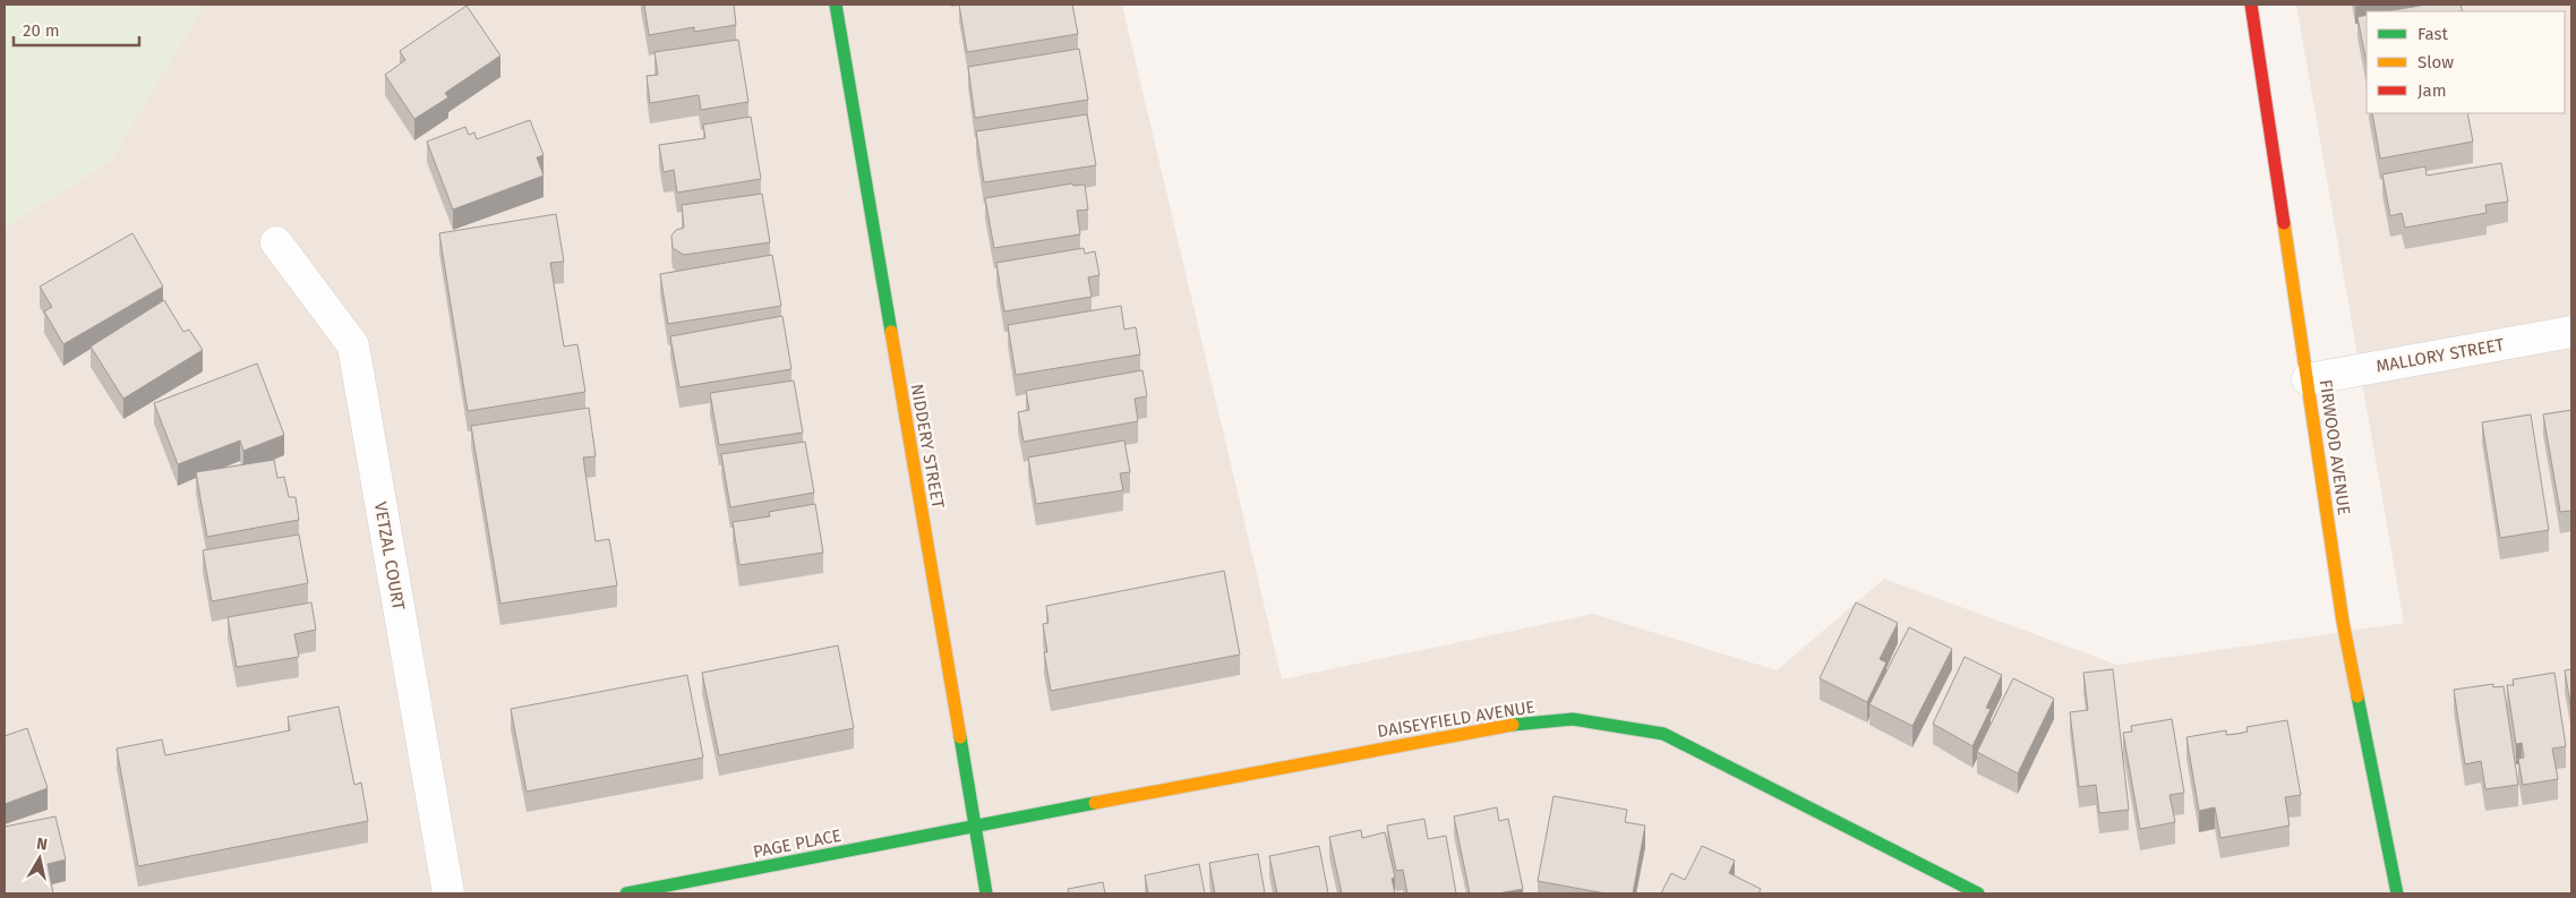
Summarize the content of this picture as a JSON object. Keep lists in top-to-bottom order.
{
  "streets": {
    "street": [
      "MALLORY STREET",
      "NIDDERY STREET",
      "FIRWOOD AVENUE",
      "VETZAL COURT",
      "DAISEYFIELD AVENUE",
      "PAGE PLACE"
    ]
  },
  "crossings": [
    ["MALLORY STREET", "FIRWOOD AVENUE"],
    ["NIDDERY STREET", "DAISEYFIELD AVENUE"],
    ["NIDDERY STREET", "PAGE PLACE"],
    ["DAISEYFIELD AVENUE", "PAGE PLACE"]
  ],
  "legend": ["Fast", "Slow", "Jam"],
  "scale_bar": "20 m",
  "north": "top"
}
